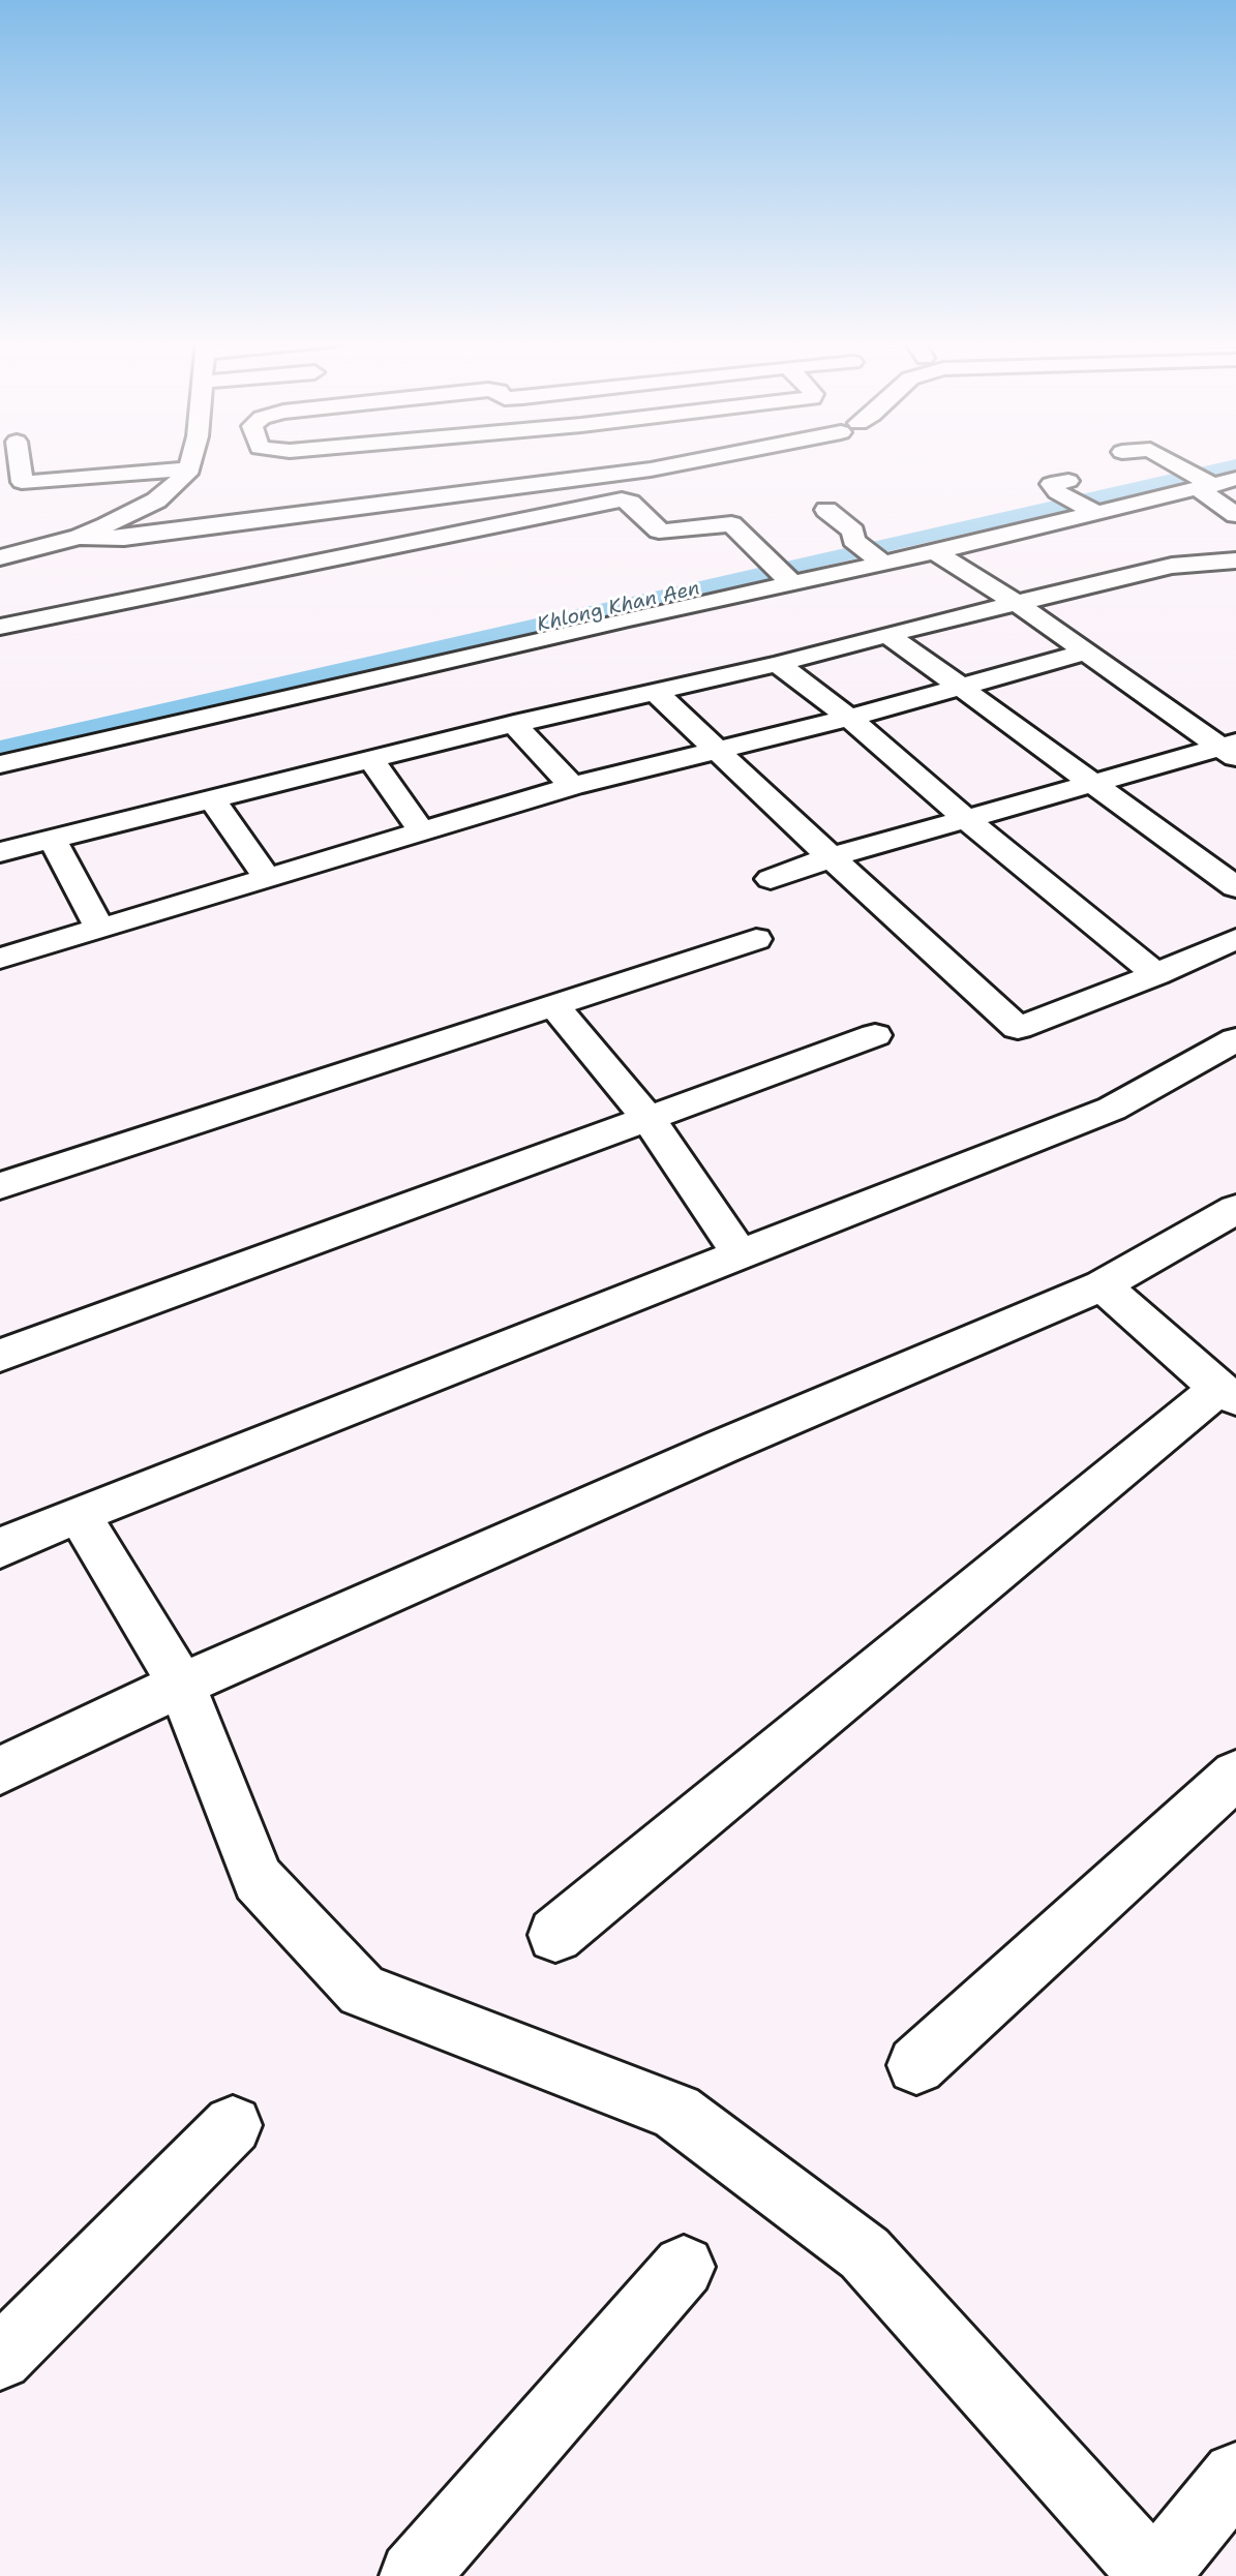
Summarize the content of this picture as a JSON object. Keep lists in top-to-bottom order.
{
  "water": ["Khlong Khan Aen"]
}
